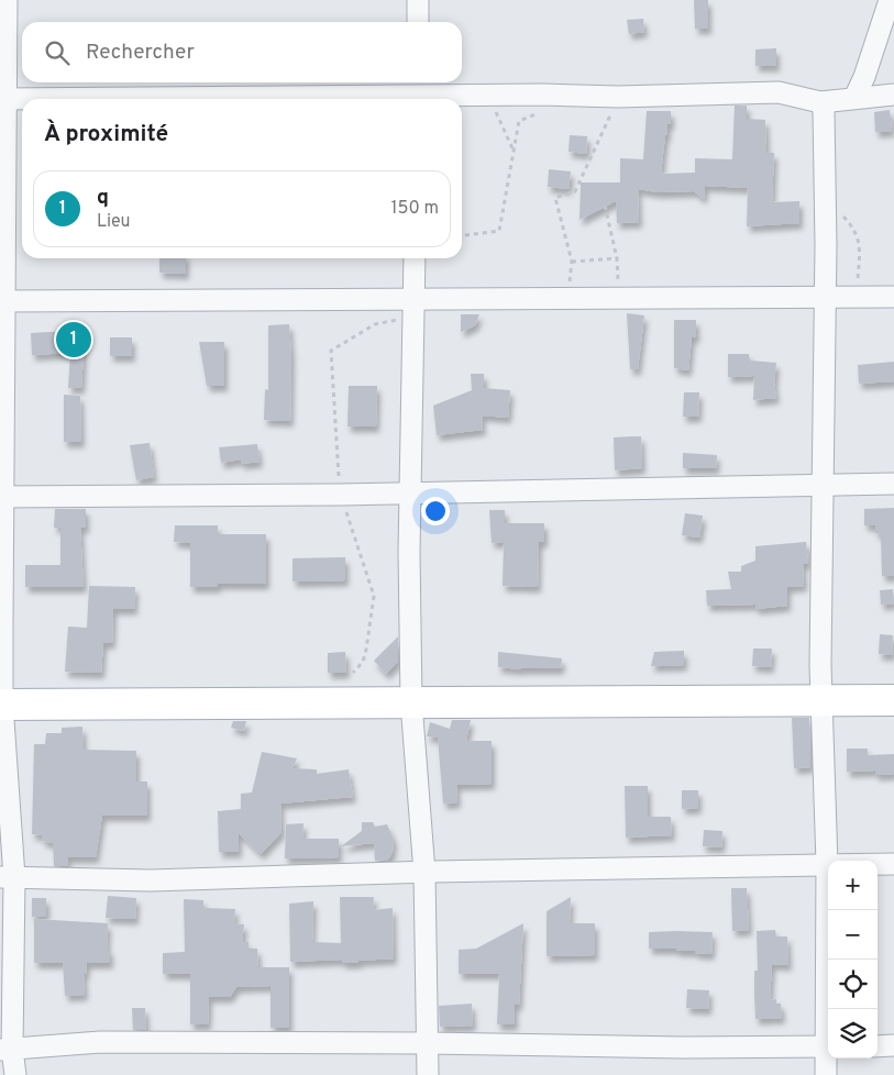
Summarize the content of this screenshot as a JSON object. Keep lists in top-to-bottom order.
{
  "page": {
    "search": "Rechercher",
    "heading": "À proximité",
    "list": [
      {
        "mark": "1",
        "name": "q",
        "note": "Lieu",
        "value": "150 m"
      }
    ],
    "pins": "1",
    "map_buttons": ["+", "−"]
  }
}
